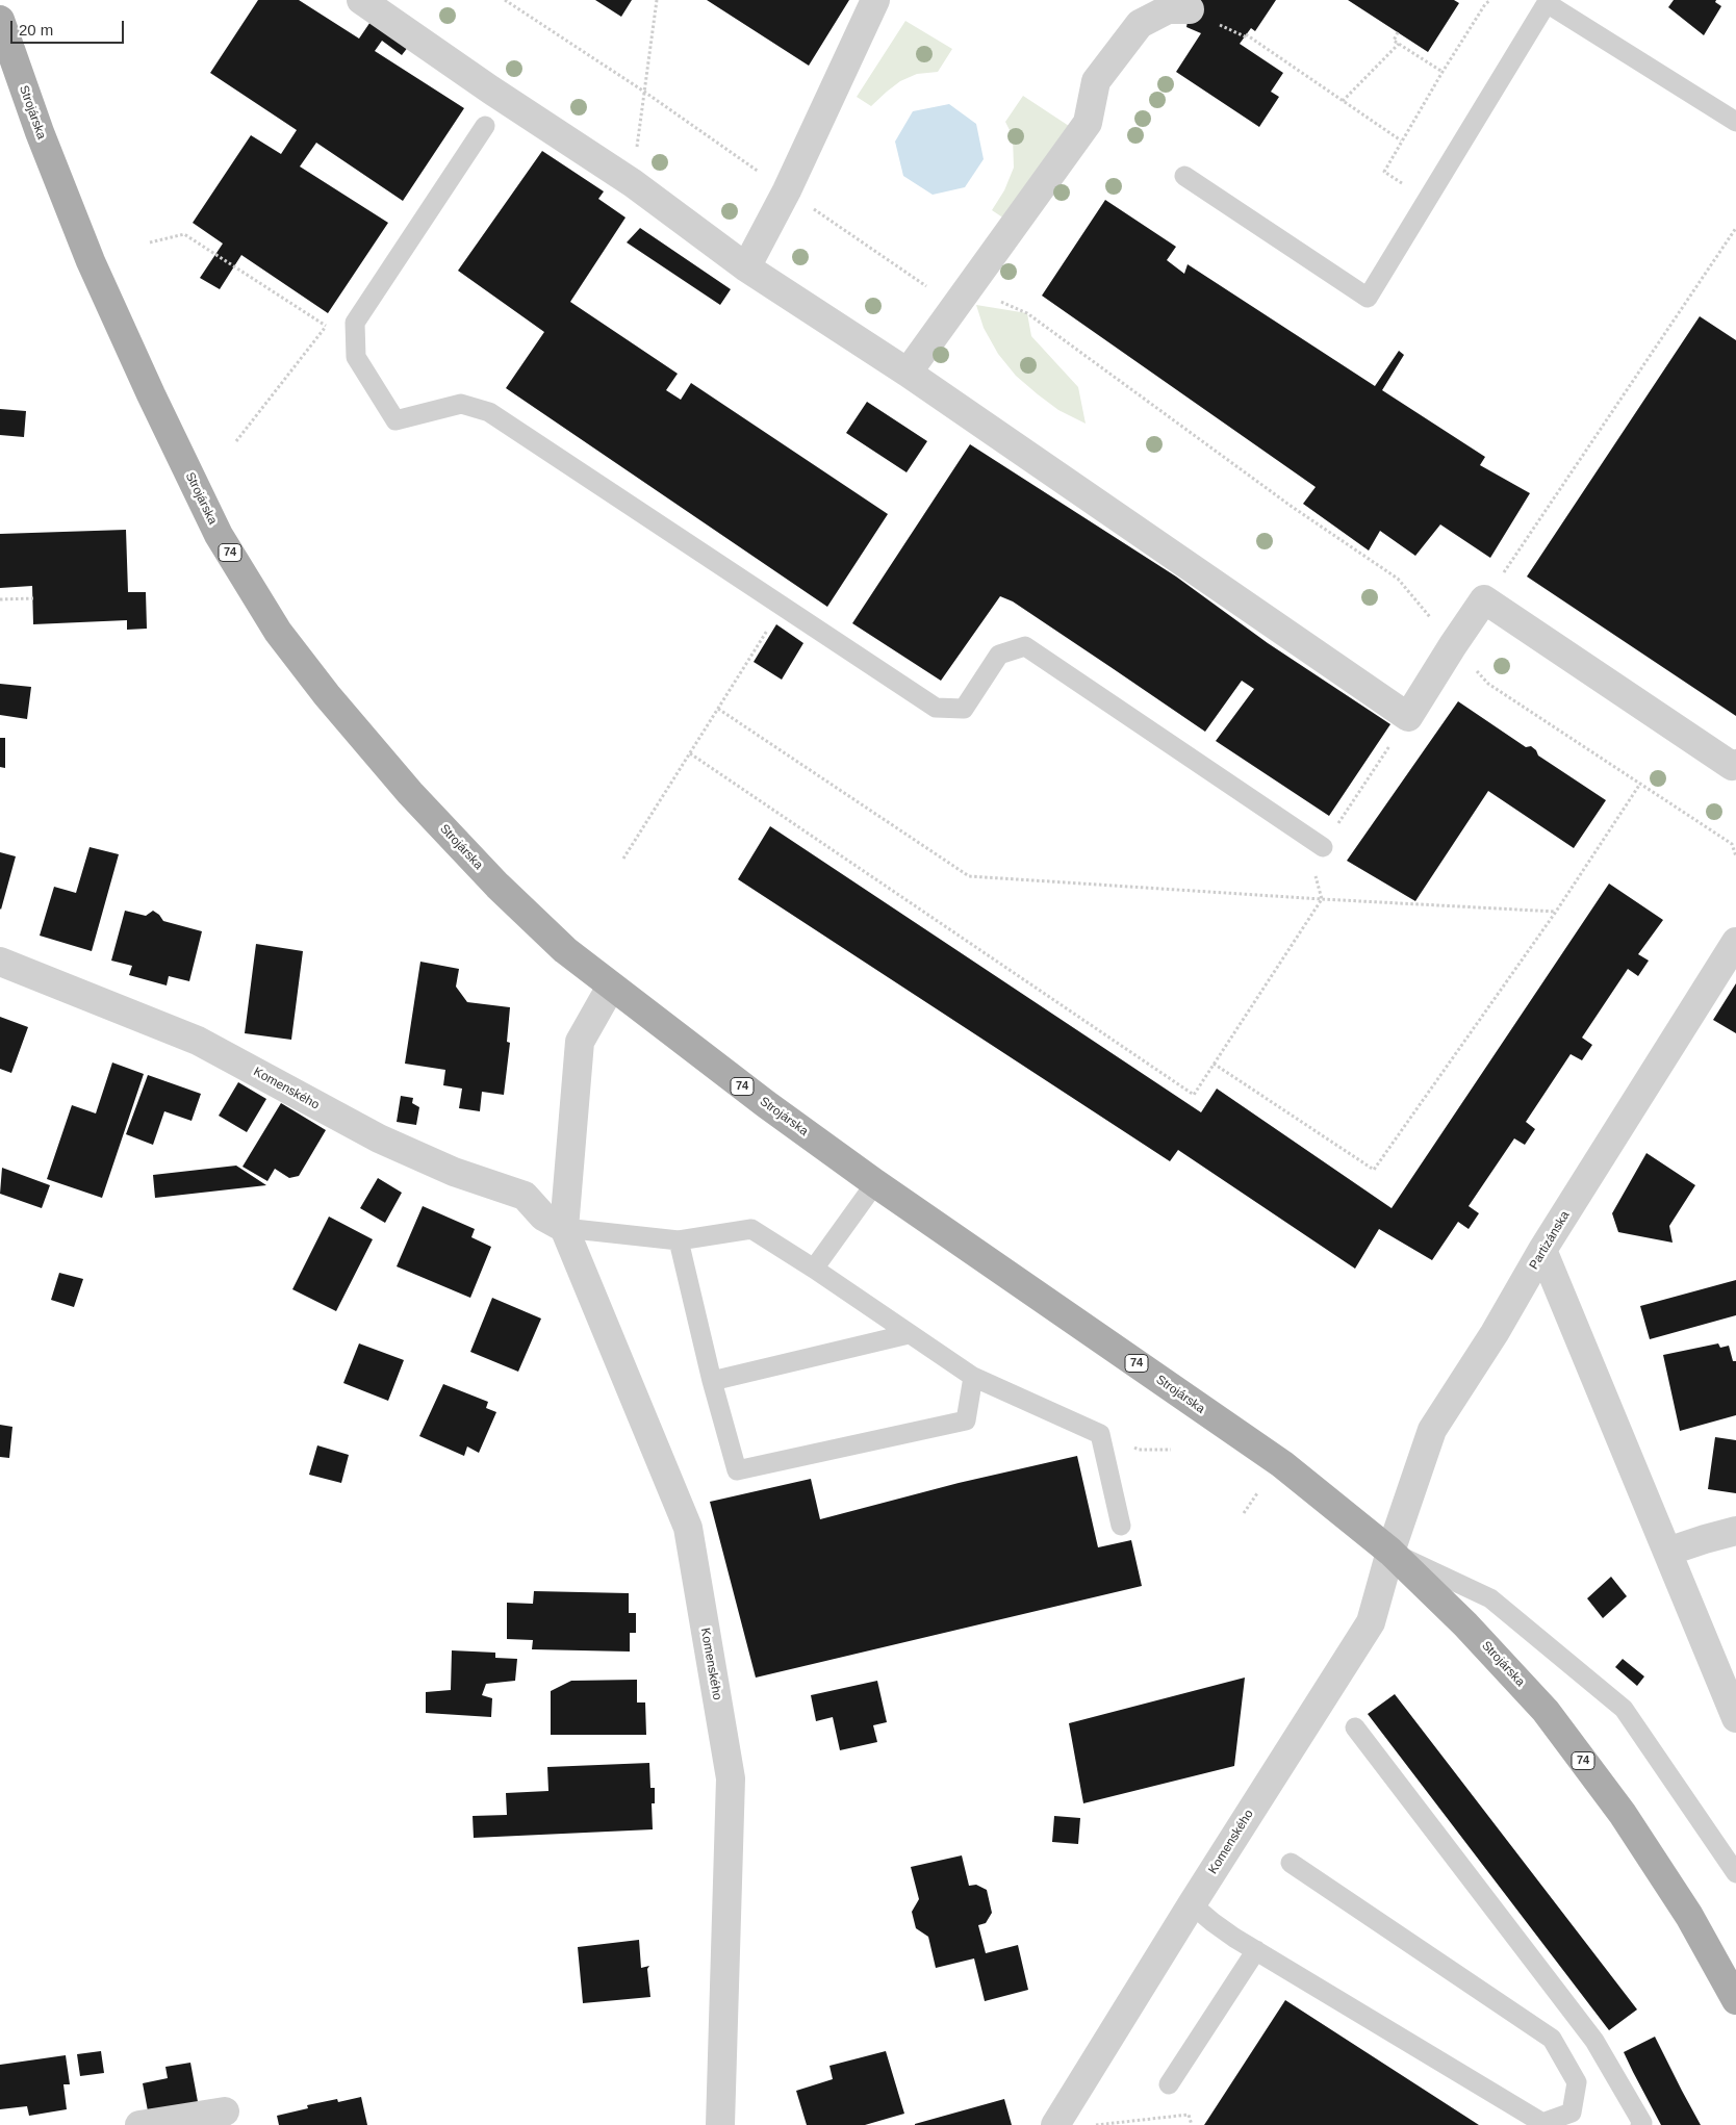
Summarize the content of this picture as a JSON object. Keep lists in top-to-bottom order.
{
  "streets": {
    "main road": ["Strojárska", "74"],
    "street": ["Komenského", "Partizánska"]
  },
  "crossings": [
    ["Strojárska", "Komenského"],
    ["Strojárska", "Partizánska"],
    ["Komenského", "Partizánska"]
  ],
  "scale_bar": "20 m"
}
